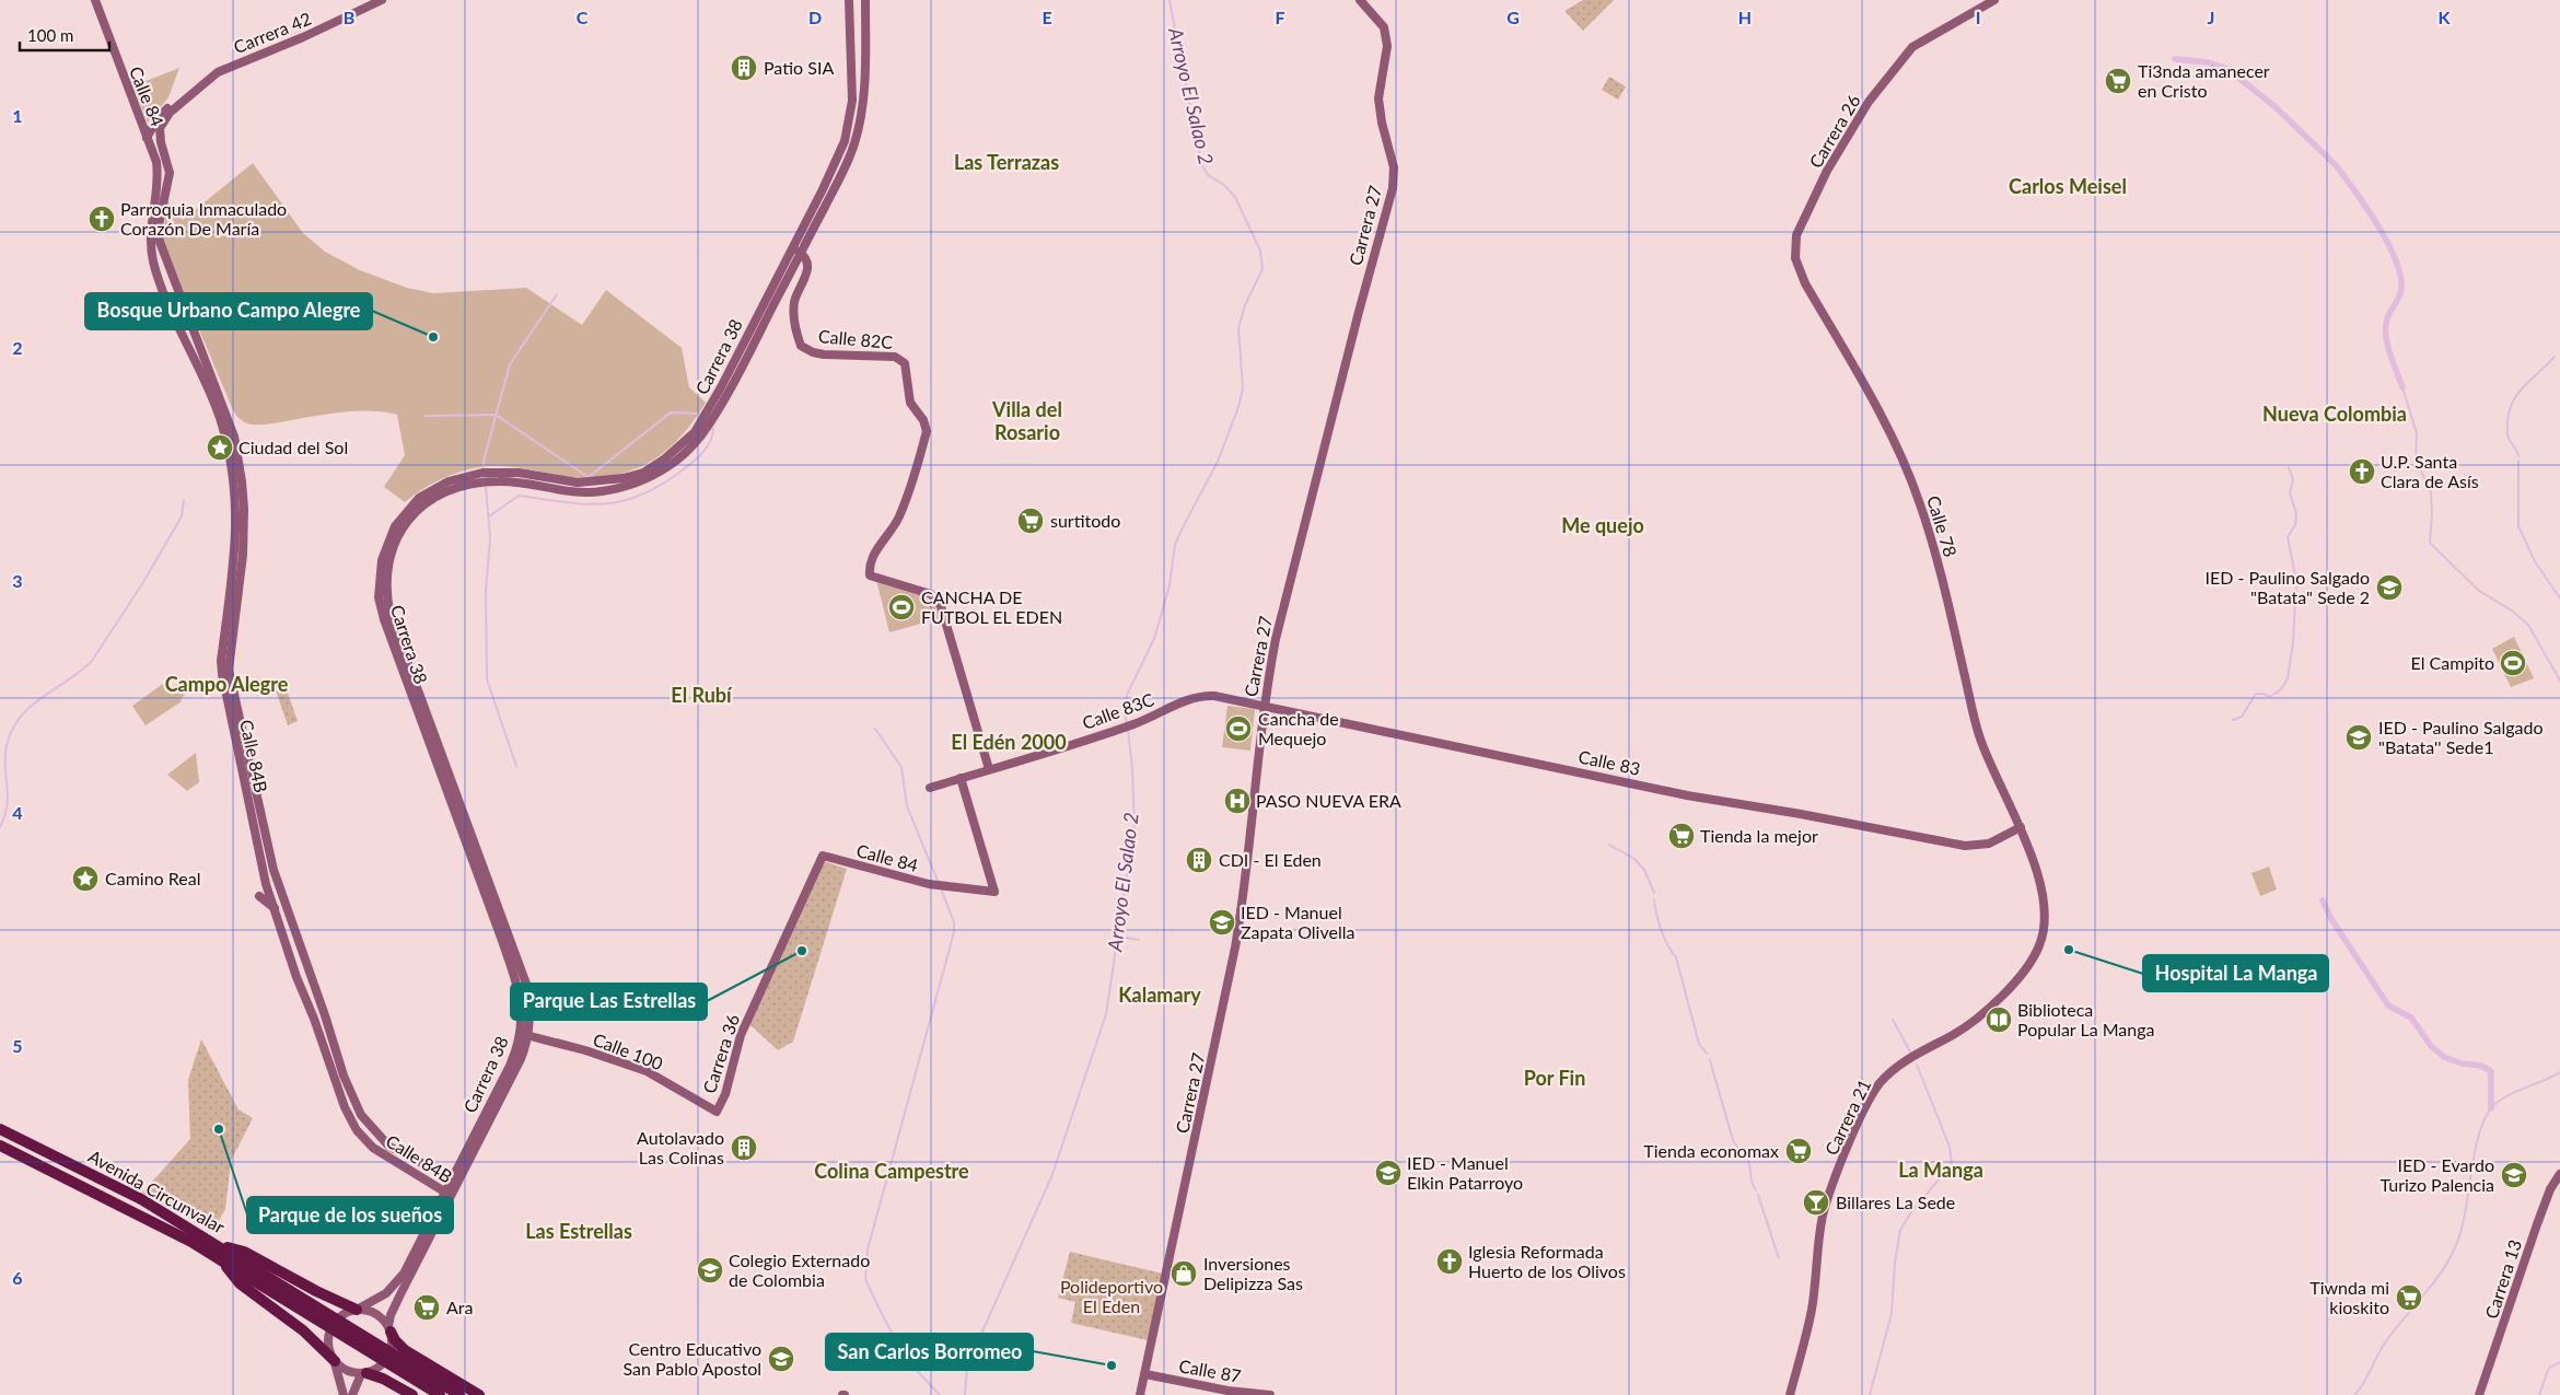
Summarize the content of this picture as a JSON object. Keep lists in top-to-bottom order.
{
  "streets": {
    "highway": ["Avenida Circunvalar"],
    "street": [
      "Carrera 42",
      "Calle 84",
      "Carrera 26",
      "Carrera 27",
      "Calle 82C",
      "Carrera 38",
      "Calle 78",
      "Calle 83C",
      "Calle 84B",
      "Calle 83",
      "Calle 100",
      "Carrera 36",
      "Carrera 21",
      "Carrera 13",
      "Calle 87"
    ]
  },
  "crossings": [
    ["Carrera 42", "Calle 84"],
    ["Calle 84", "Calle 83C"],
    ["Calle 84", "Calle 84B"],
    ["Calle 84", "Carrera 36"],
    ["Carrera 26", "Calle 78"],
    ["Carrera 27", "Calle 83"],
    ["Carrera 27", "Calle 87"],
    ["Calle 82C", "Carrera 38"],
    ["Calle 82C", "Calle 83C"],
    ["Carrera 38", "Calle 84B"],
    ["Carrera 38", "Calle 100"],
    ["Calle 78", "Calle 83"],
    ["Calle 78", "Carrera 21"],
    ["Calle 83C", "Calle 83"],
    ["Calle 83", "Carrera 21"],
    ["Calle 100", "Carrera 36"]
  ],
  "districts": [
    "Las Terrazas",
    "Carlos Meisel",
    "Villa del Rosario",
    "Nueva Colombia",
    "Me quejo",
    "Campo Alegre",
    "El Rubí",
    "El Edén 2000",
    "Kalamary",
    "Por Fin",
    "La Manga",
    "Colina Campestre",
    "Las Estrellas"
  ],
  "water": ["Arroyo El Salao 2"],
  "parks": ["Polideportivo El Eden"],
  "places": {
    "building": ["Patio SIA", "CDI - El Eden", "Autolavado Las Colinas"],
    "supermarket": [
      "Ti3nda amanecer en Cristo",
      "surtitodo",
      "Tienda la mejor",
      "Tienda economax",
      "Tiwnda mi kioskito",
      "Ara"
    ],
    "church": ["Parroquia Inmaculado Corazón De María", "U.P. Santa Clara de Asís", "Iglesia Reformada Huerto de los Olivos"],
    "other": [
      "Bosque Urbano Campo Alegre",
      "Hospital La Manga",
      "Parque Las Estrellas",
      "Parque de los sueños",
      "San Carlos Borromeo"
    ],
    "place": ["Ciudad del Sol", "Camino Real"],
    "school or university": [
      "IED - Paulino Salgado \"Batata\" Sede 2",
      "IED - Paulino Salgado \"Batata'' Sede1",
      "IED - Manuel Zapata Olivella",
      "IED - Manuel Elkin Patarroyo",
      "IED - Evardo Turizo Palencia",
      "Colegio Externado de Colombia",
      "Centro Educativo San Pablo Apostol"
    ],
    "sports": ["CANCHA DE FUTBOL EL EDEN", "El Campito", "Cancha de Mequejo"],
    "hospital": ["PASO NUEVA ERA"],
    "library": ["Biblioteca Popular La Manga"],
    "bar": ["Billares La Sede"],
    "shop": ["Inversiones Delipizza Sas"]
  },
  "scale_bar": "100 m",
  "grid": {
    "columns": [
      "B",
      "C",
      "D",
      "E",
      "F",
      "G",
      "H",
      "I",
      "J",
      "K"
    ],
    "rows": [
      "1",
      "2",
      "3",
      "4",
      "5",
      "6"
    ]
  }
}
